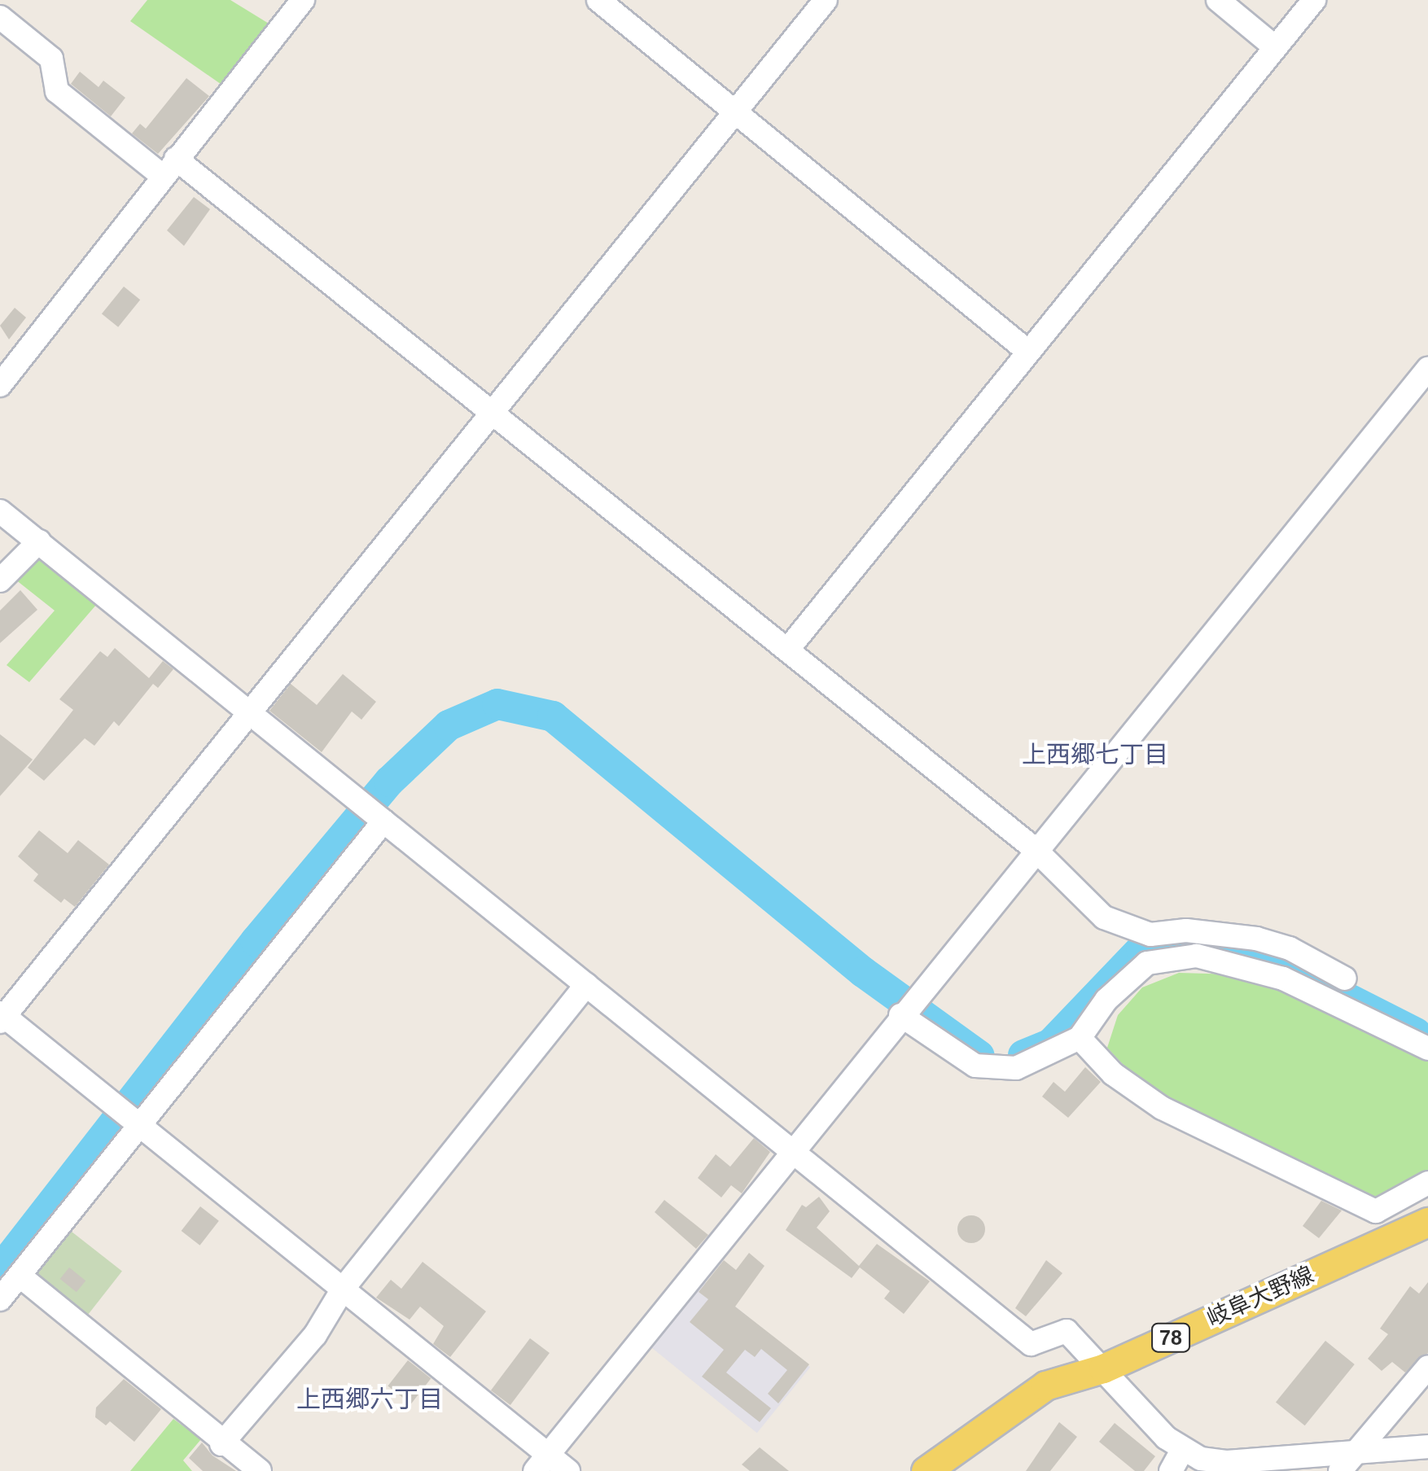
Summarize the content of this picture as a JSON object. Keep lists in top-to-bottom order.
{
  "streets": {
    "main road": ["岐阜大野線", "78"]
  },
  "districts": ["上西郷七丁目", "上西郷六丁目"]
}
